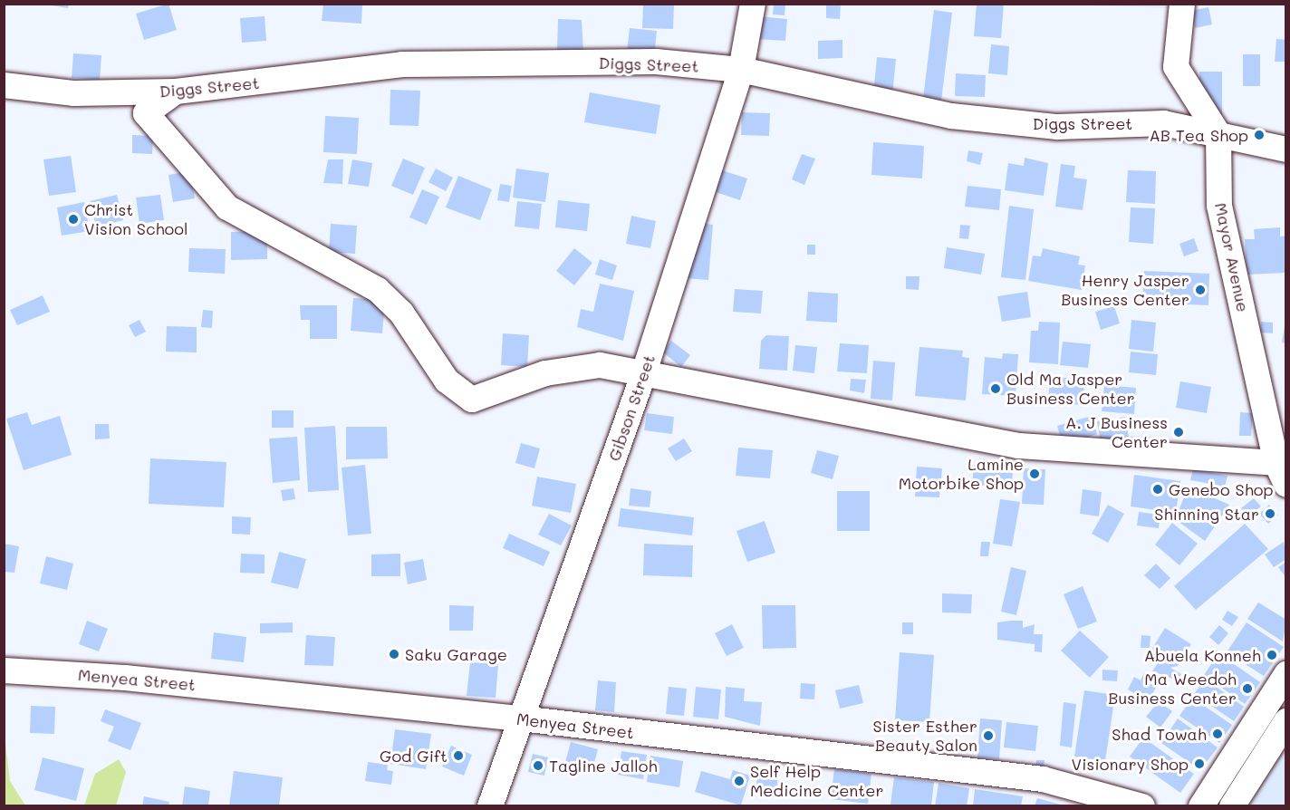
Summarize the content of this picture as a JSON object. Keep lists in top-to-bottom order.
{
  "streets": {
    "street": [
      "Diggs Street",
      "Mayor Avenue",
      "Gibson Street",
      "Menyea Street"
    ]
  },
  "crossings": [
    ["Diggs Street", "Mayor Avenue"],
    ["Diggs Street", "Gibson Street"],
    ["Gibson Street", "Menyea Street"]
  ],
  "places": [
    "AB Tea Shop",
    "Christ Vision School",
    "Henry Jasper Business Center",
    "Old Ma Jasper Business Center",
    "A. J Business Center",
    "Lamine Motorbike Shop",
    "Genebo Shop",
    "Shinning Star",
    "Saku Garage",
    "Abuela Konneh",
    "Ma Weedoh Business Center",
    "Shad Towah",
    "Sister Esther Beauty Salon",
    "God Gift",
    "Visionary Shop",
    "Tagline Jalloh",
    "Self Help Medicine Center"
  ]
}
